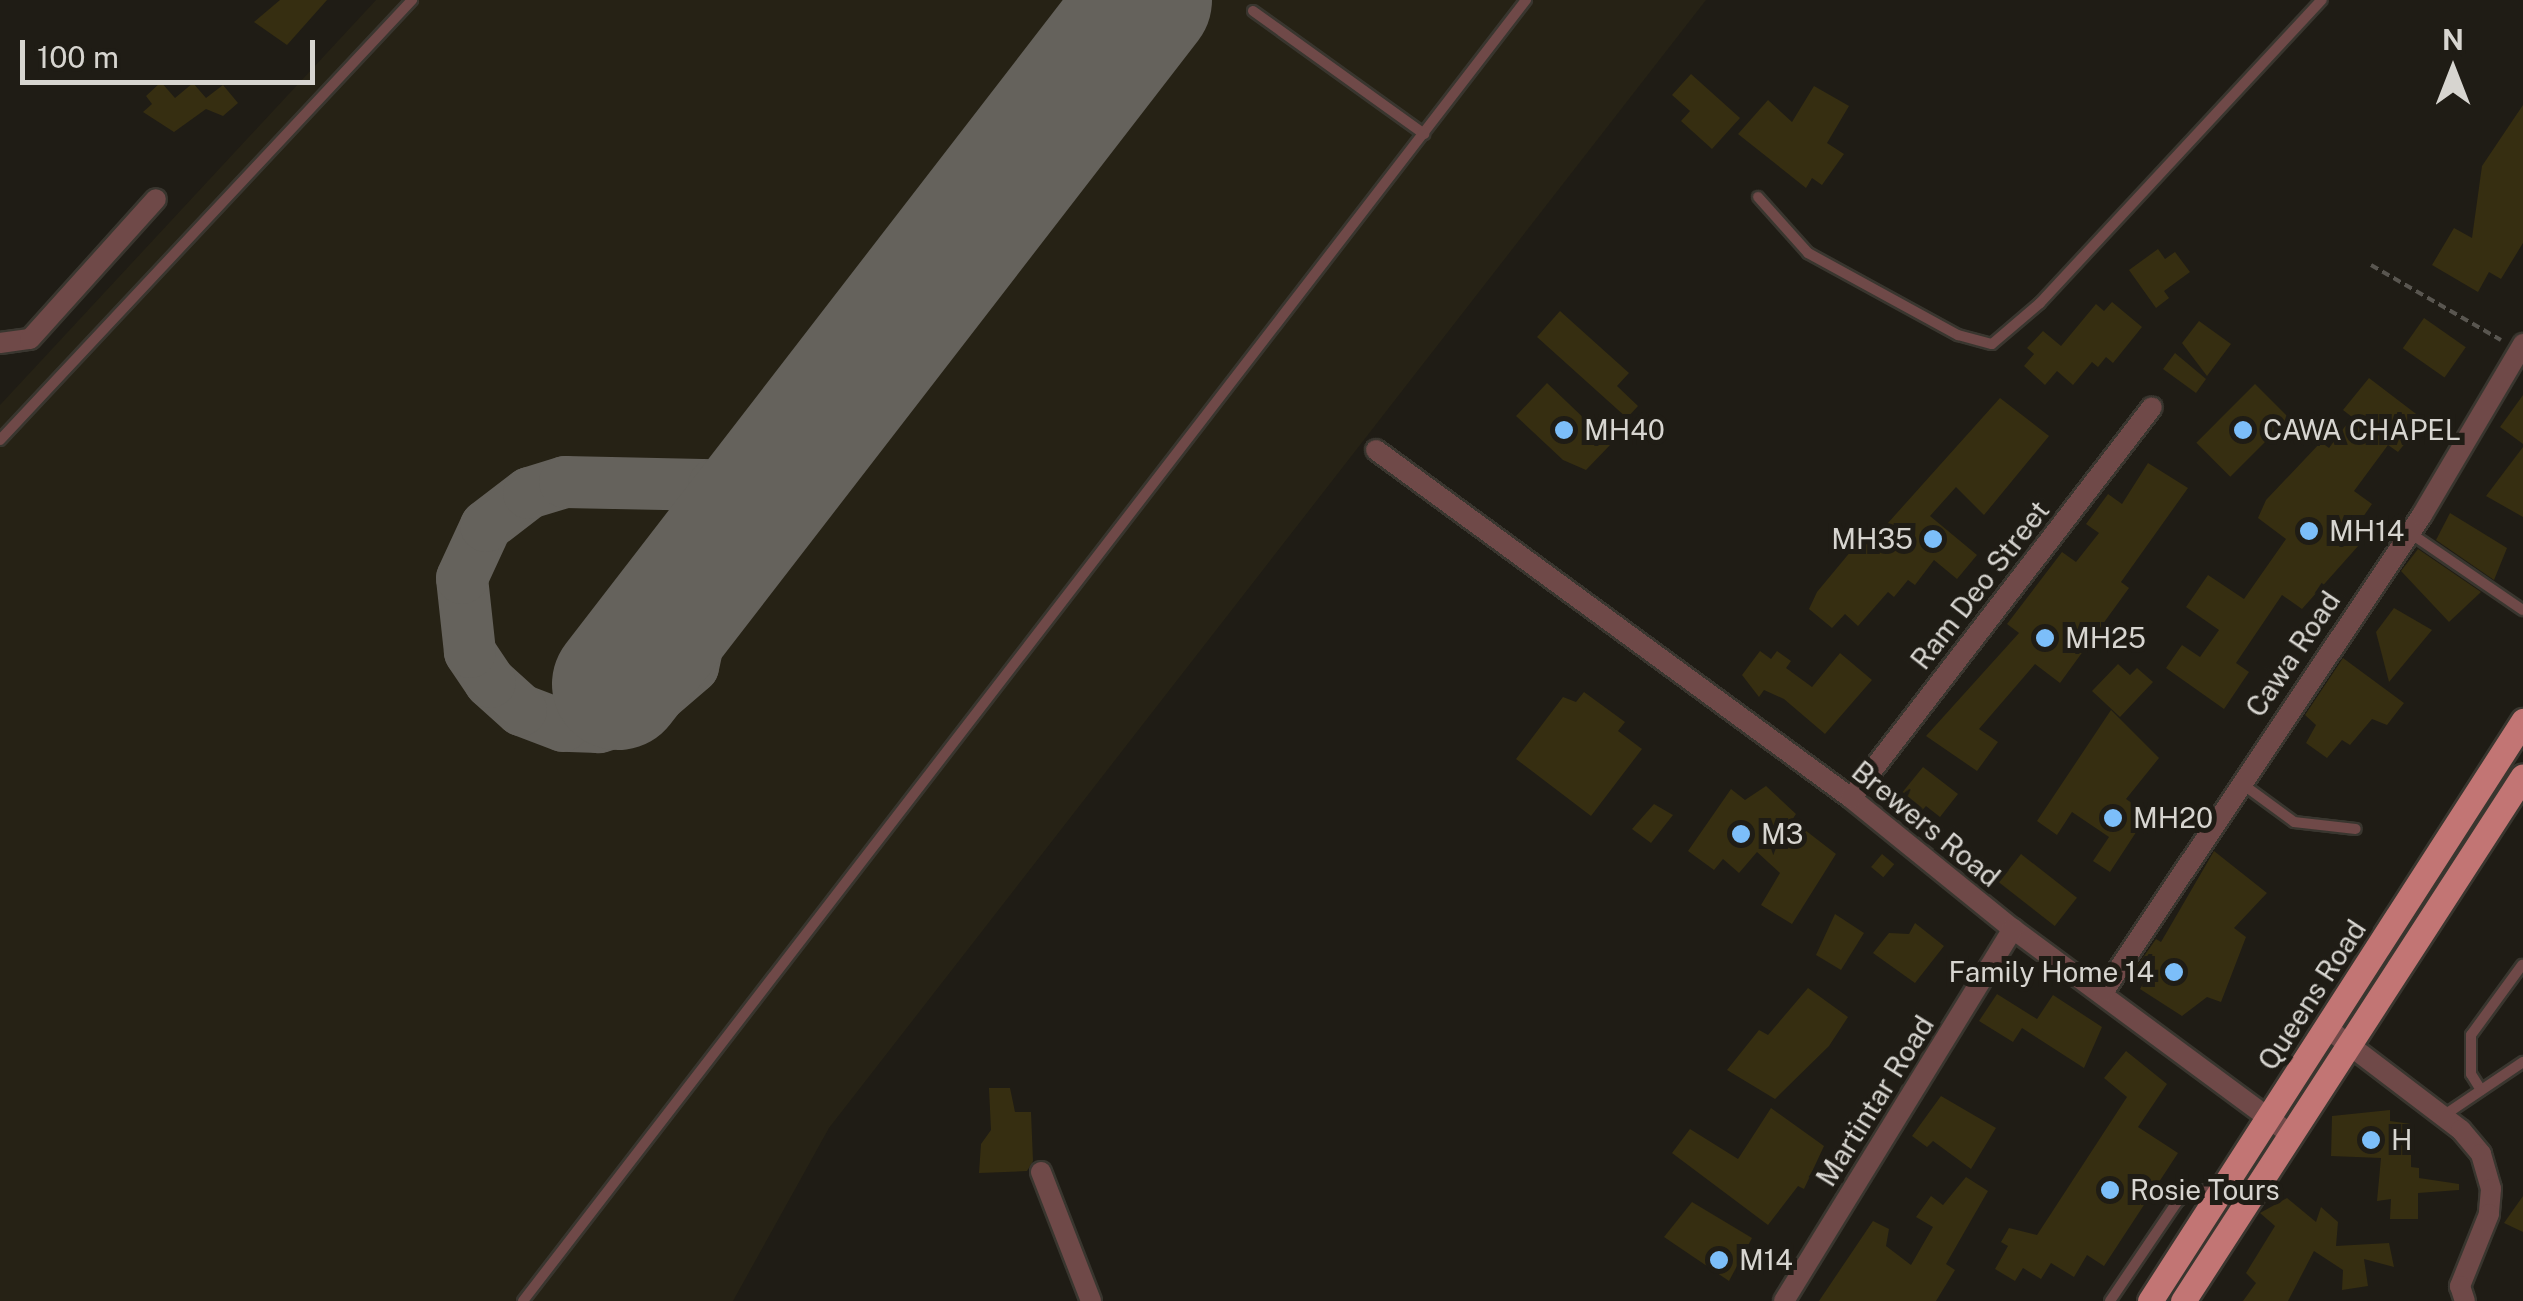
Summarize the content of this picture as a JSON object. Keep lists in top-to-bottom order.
{
  "streets": {
    "main road": ["Queens Road"],
    "street": [
      "Ram Deo Street",
      "Cawa Road",
      "Brewers Road",
      "Martintar Road"
    ]
  },
  "crossings": [
    ["Ram Deo Street", "Brewers Road"],
    ["Cawa Road", "Brewers Road"],
    ["Brewers Road", "Queens Road"],
    ["Brewers Road", "Martintar Road"]
  ],
  "places": [
    "MH40",
    "CAWA CHAPEL",
    "MH14",
    "MH35",
    "MH25",
    "MH20",
    "M3",
    "Family Home 14",
    "H",
    "Rosie Tours",
    "M14"
  ],
  "scale_bar": "100 m",
  "north": "top"
}
